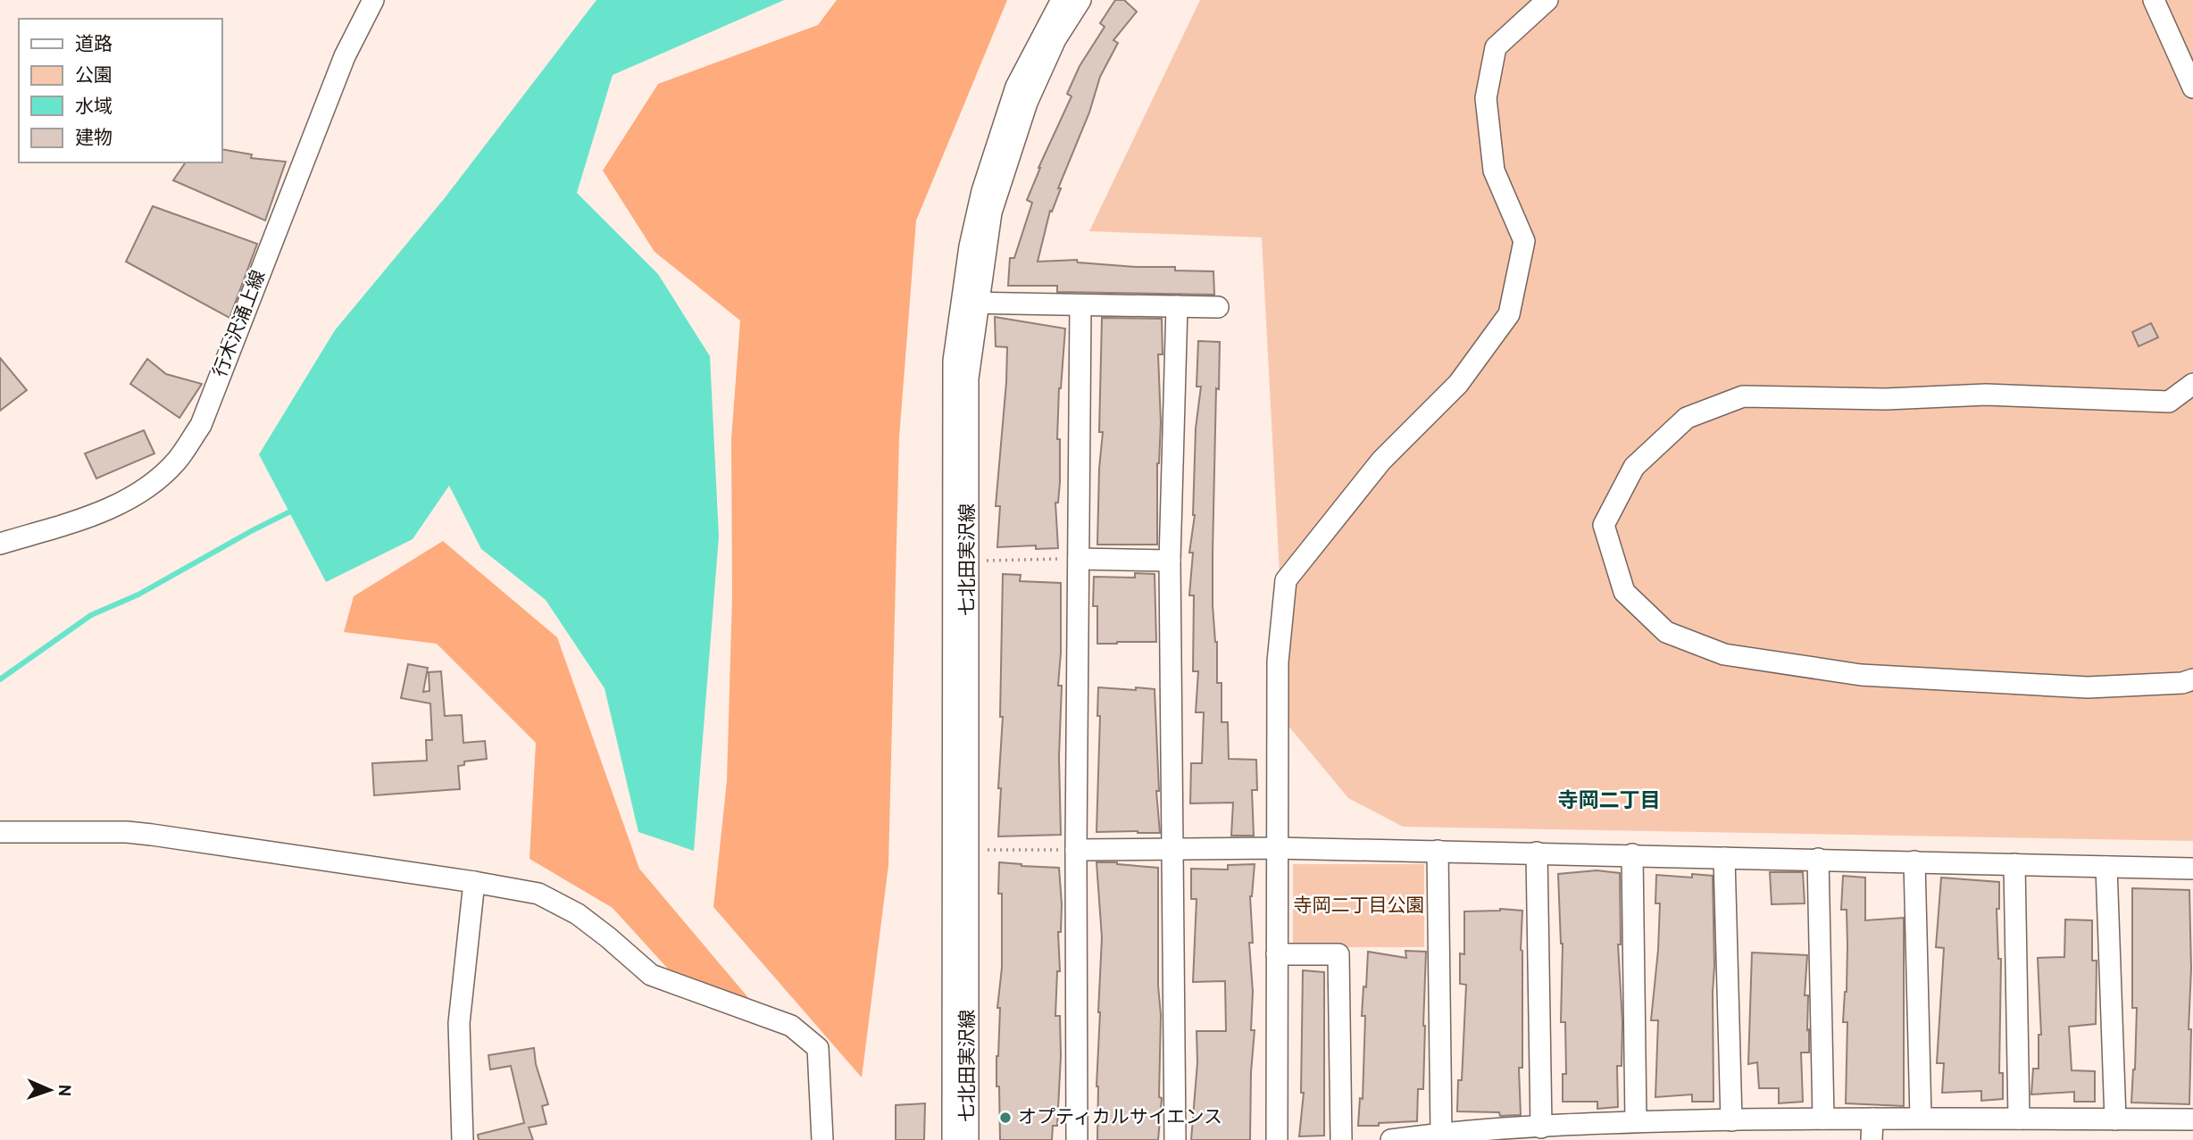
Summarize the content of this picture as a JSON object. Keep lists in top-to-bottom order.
{
  "streets": {
    "street": ["行木沢涌上線", "七北田実沢線"]
  },
  "districts": ["寺岡二丁目"],
  "parks": ["寺岡二丁目公園"],
  "places": ["オプティカルサイエンス"],
  "legend": [
    "道路",
    "公園",
    "水域",
    "建物"
  ],
  "north": "right"
}
